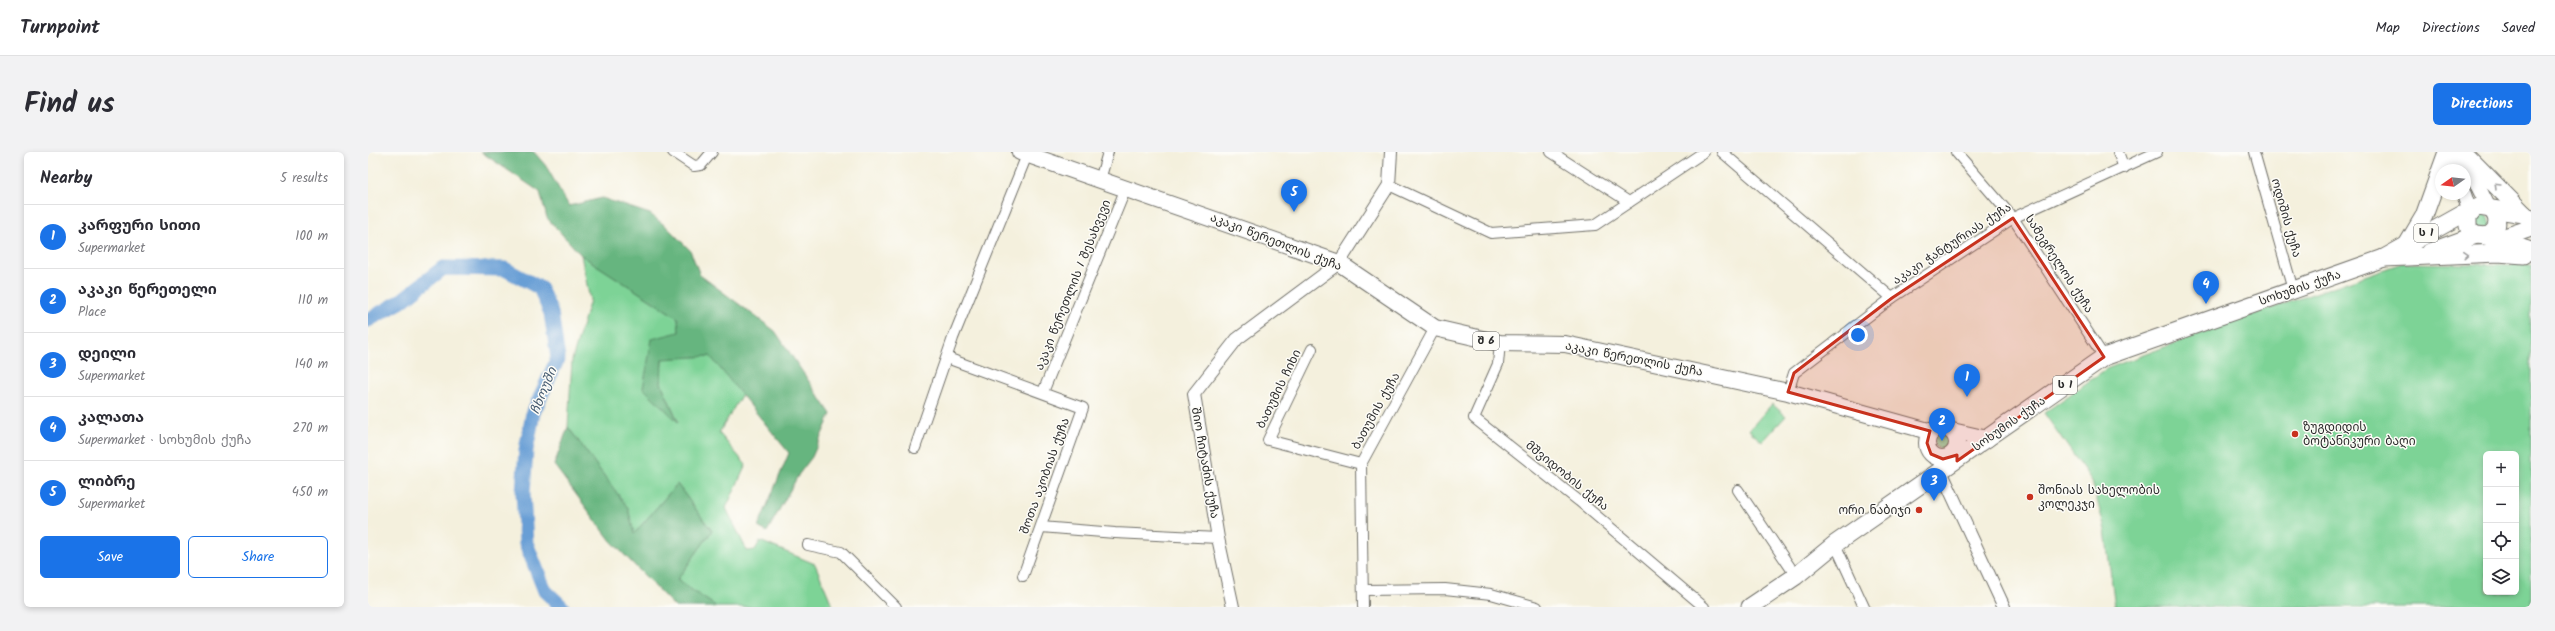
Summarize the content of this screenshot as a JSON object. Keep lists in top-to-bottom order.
{
  "streets": {
    "highway": ["ს 1", "სოხუმის ქუჩა"],
    "main road": ["აკაკი წერეთლის ქუჩა", "შ 6"],
    "street": [
      "ოდიშის ქუჩა",
      "აკაკი ჭანტურიას ქუჩა",
      "სამეგრელოს ქუჩა",
      "აკაკი წერეთლის I შესახვევი",
      "ბათუმის ჩიხი",
      "ბათუმის ქუჩა",
      "შიო ჩიტაძის ქუჩა",
      "შოთა აკობიას ქუჩა",
      "მშვიდობის ქუჩა"
    ]
  },
  "crossings": [
    ["ოდიშის ქუჩა", "სოხუმის ქუჩა"],
    ["ს 1", "სოხუმის ქუჩა"],
    ["აკაკი წერეთლის ქუჩა", "აკაკი ჭანტურიას ქუჩა"],
    ["აკაკი წერეთლის ქუჩა", "აკაკი წერეთლის I შესახვევი"],
    ["აკაკი წერეთლის ქუჩა", "შ 6"],
    ["აკაკი წერეთლის ქუჩა", "ბათუმის ქუჩა"],
    ["აკაკი წერეთლის ქუჩა", "შიო ჩიტაძის ქუჩა"],
    ["აკაკი წერეთლის ქუჩა", "მშვიდობის ქუჩა"],
    ["აკაკი ჭანტურიას ქუჩა", "სამეგრელოს ქუჩა"],
    ["სამეგრელოს ქუჩა", "სოხუმის ქუჩა"],
    ["აკაკი წერეთლის I შესახვევი", "შოთა აკობიას ქუჩა"],
    ["სოხუმის ქუჩა", "შ 6"],
    ["ბათუმის ჩიხი", "ბათუმის ქუჩა"]
  ],
  "water": ["ჩხოუში"],
  "places": ["ზუგდიდის ბოტანიკური ბაღი", "შონიას სახელობის კოლეკჯი", "ორი ნაბიჯი"],
  "north": "left",
  "page": {
    "header": "Turnpoint",
    "nav": ["Map", "Directions", "Saved"],
    "title": "Find us",
    "buttons": [
      "Directions",
      ["Save", "Share"]
    ],
    "heading": ["Nearby", "5 results"],
    "pins": [
      "5",
      "4",
      "1",
      "2",
      "3"
    ],
    "list": [
      {
        "mark": "1",
        "name": "კარფური სითი",
        "note": "Supermarket",
        "value": "100 m"
      },
      {
        "mark": "2",
        "name": "აკაკი წერეთელი",
        "note": "Place",
        "value": "110 m"
      },
      {
        "mark": "3",
        "name": "დეილი",
        "note": "Supermarket",
        "value": "140 m"
      },
      {
        "mark": "4",
        "name": "კალათა",
        "note": "Supermarket · სოხუმის ქუჩა",
        "value": "270 m"
      },
      {
        "mark": "5",
        "name": "ლიბრე",
        "note": "Supermarket",
        "value": "450 m"
      }
    ],
    "map_buttons": ["+", "−"]
  }
}
